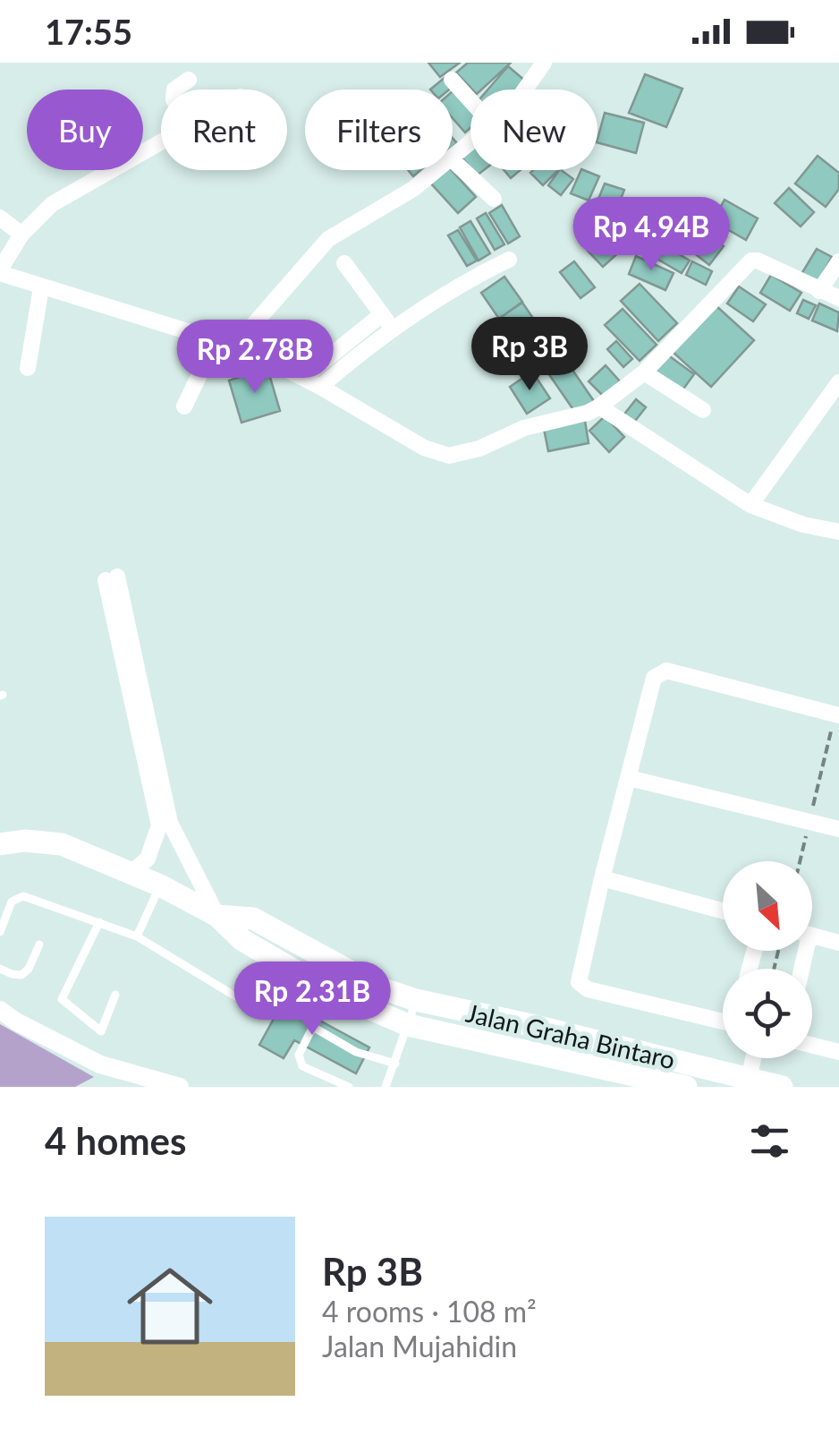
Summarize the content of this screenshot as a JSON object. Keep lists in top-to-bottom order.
{
  "streets": {
    "main road": ["Jalan Graha Bintaro"]
  },
  "north": "bottom right",
  "page": {
    "status": "17:55",
    "chip": [
      "Buy",
      "Rent",
      "Filters",
      "New"
    ],
    "price": [
      "Rp 4.94B",
      "Rp 3B",
      "Rp 2.78B",
      "Rp 2.31B"
    ],
    "heading": "4 homes",
    "list": [
      {
        "name": "Rp 3B",
        "note": "4 rooms · 108 m² · Jalan Mujahidin"
      }
    ]
  }
}
